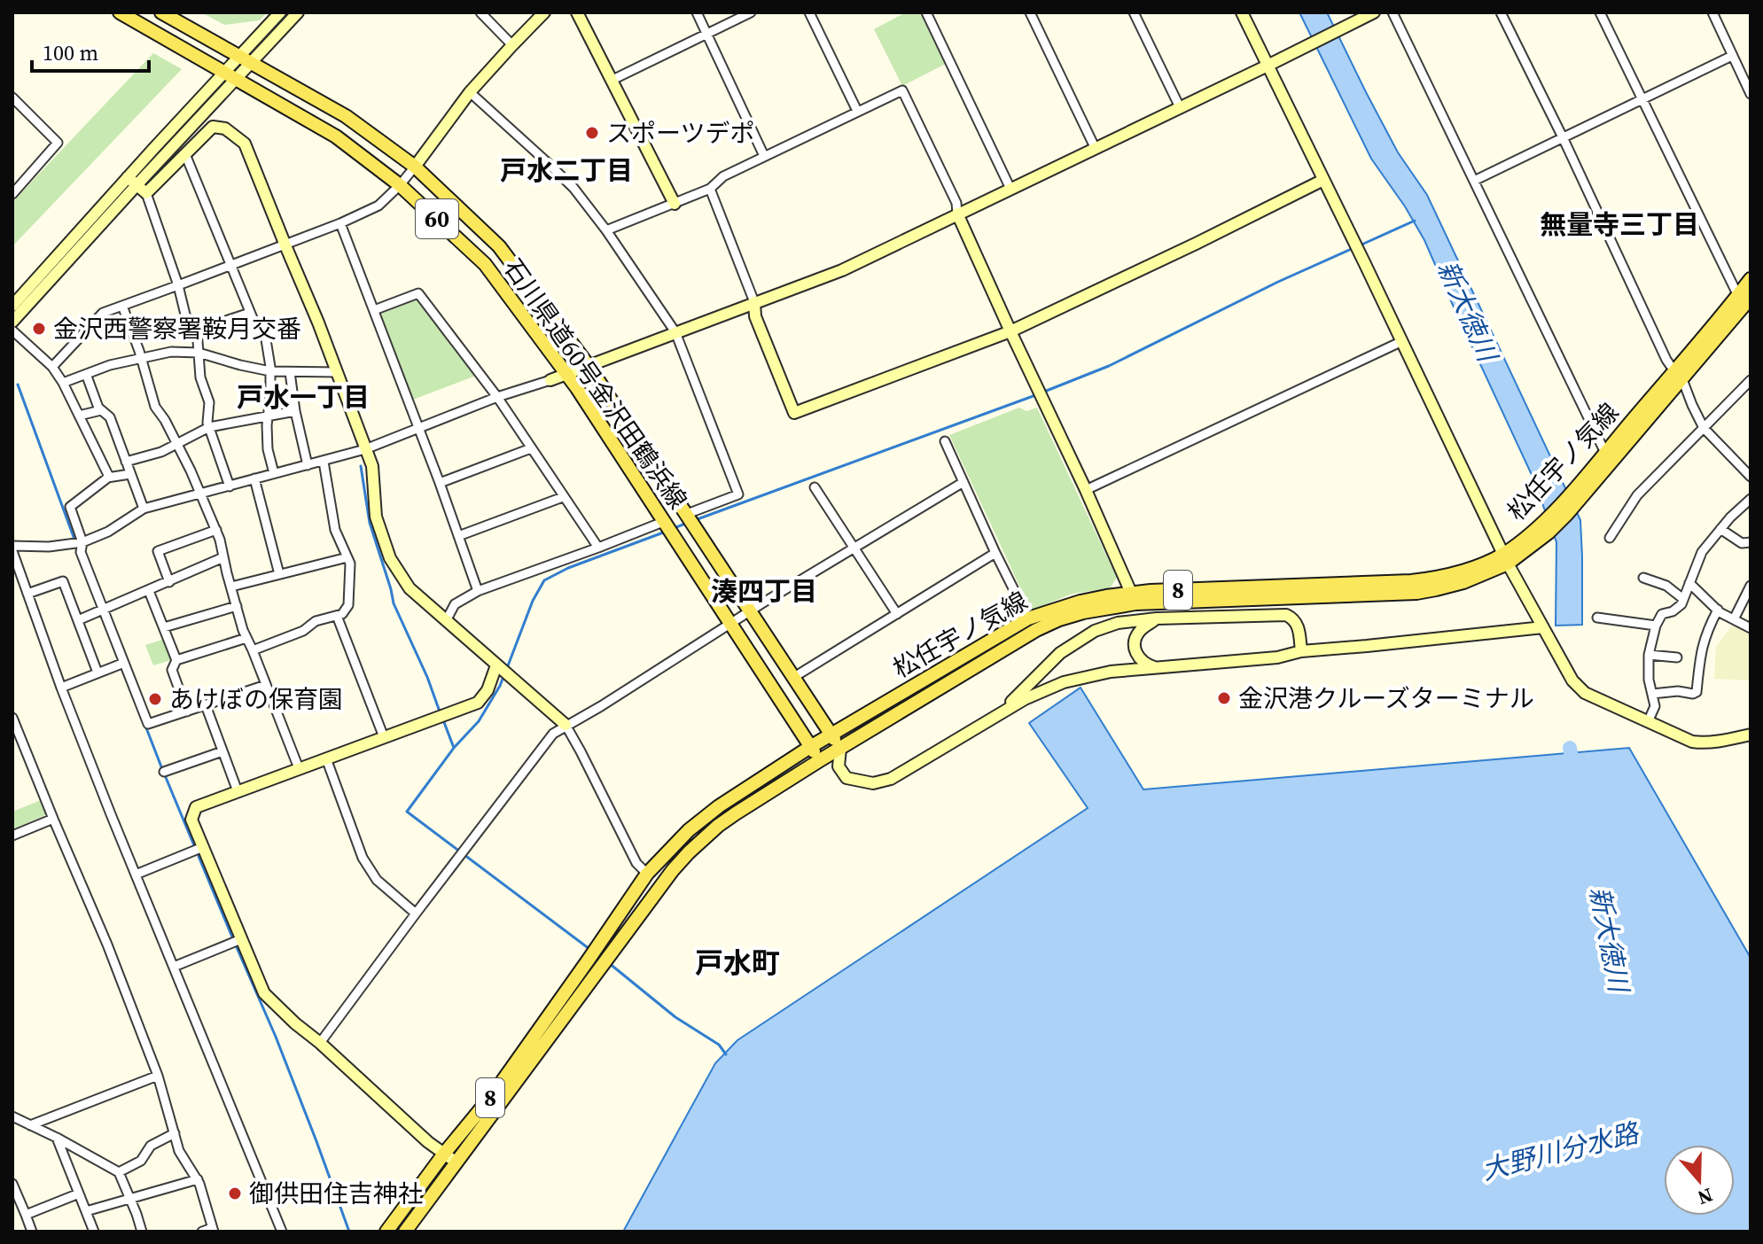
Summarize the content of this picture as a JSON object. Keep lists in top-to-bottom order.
{
  "streets": {
    "main road": [
      "60",
      "石川県道60号金沢田鶴浜線",
      "松任宇ノ気線",
      "8"
    ]
  },
  "crossings": [
    ["石川県道60号金沢田鶴浜線", "松任宇ノ気線"]
  ],
  "districts": [
    "戸水二丁目",
    "無量寺三丁目",
    "戸水一丁目",
    "湊四丁目",
    "戸水町"
  ],
  "water": ["新大徳川", "大野川分水路"],
  "places": [
    "スポーツデポ",
    "金沢西警察署鞍月交番",
    "金沢港クルーズターミナル",
    "あけぼの保育園",
    "御供田住吉神社"
  ],
  "scale_bar": "100 m",
  "north": "bottom"
}
